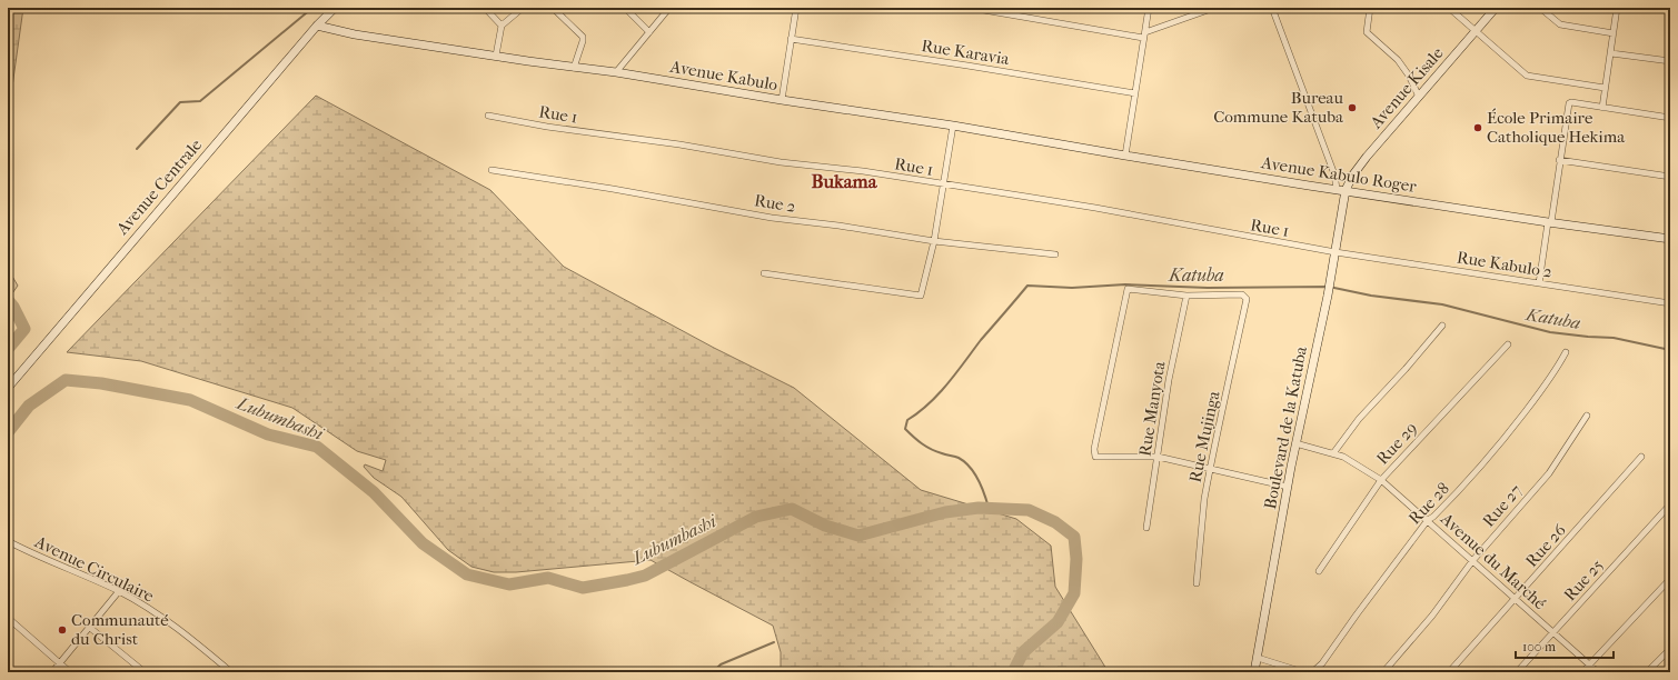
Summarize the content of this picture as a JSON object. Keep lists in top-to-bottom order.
{
  "streets": {
    "street": [
      "Rue Karavia",
      "Avenue Kabulo",
      "Avenue Kisale",
      "Rue 1",
      "Avenue Kabulo Roger",
      "Avenue Centrale",
      "Rue 2",
      "Rue Kabulo 2",
      "Rue Manyota",
      "Boulevard de la Katuba",
      "Rue Mujinga",
      "Rue 29",
      "Rue 28",
      "Rue 27",
      "Rue 26",
      "Avenue du Marché",
      "Avenue Circulaire",
      "Rue 25"
    ]
  },
  "crossings": [
    ["Avenue Kabulo", "Avenue Kabulo Roger"],
    ["Avenue Kabulo", "Avenue Centrale"],
    ["Avenue Kisale", "Avenue Kabulo Roger"],
    ["Avenue Kisale", "Boulevard de la Katuba"],
    ["Rue 1", "Rue Kabulo 2"],
    ["Rue 1", "Boulevard de la Katuba"],
    ["Avenue Kabulo Roger", "Boulevard de la Katuba"],
    ["Rue Kabulo 2", "Boulevard de la Katuba"],
    ["Rue Manyota", "Rue Mujinga"],
    ["Boulevard de la Katuba", "Avenue du Marché"],
    ["Rue 29", "Avenue du Marché"],
    ["Rue 28", "Avenue du Marché"],
    ["Rue 27", "Avenue du Marché"],
    ["Rue 26", "Avenue du Marché"],
    ["Avenue du Marché", "Rue 25"]
  ],
  "districts": ["Bukama"],
  "water": ["Katuba", "Lubumbashi"],
  "places": ["Bureau Commune Katuba", "École Primaire Catholique Hekima", "Communauté du Christ"],
  "scale_bar": "100 m"
}
